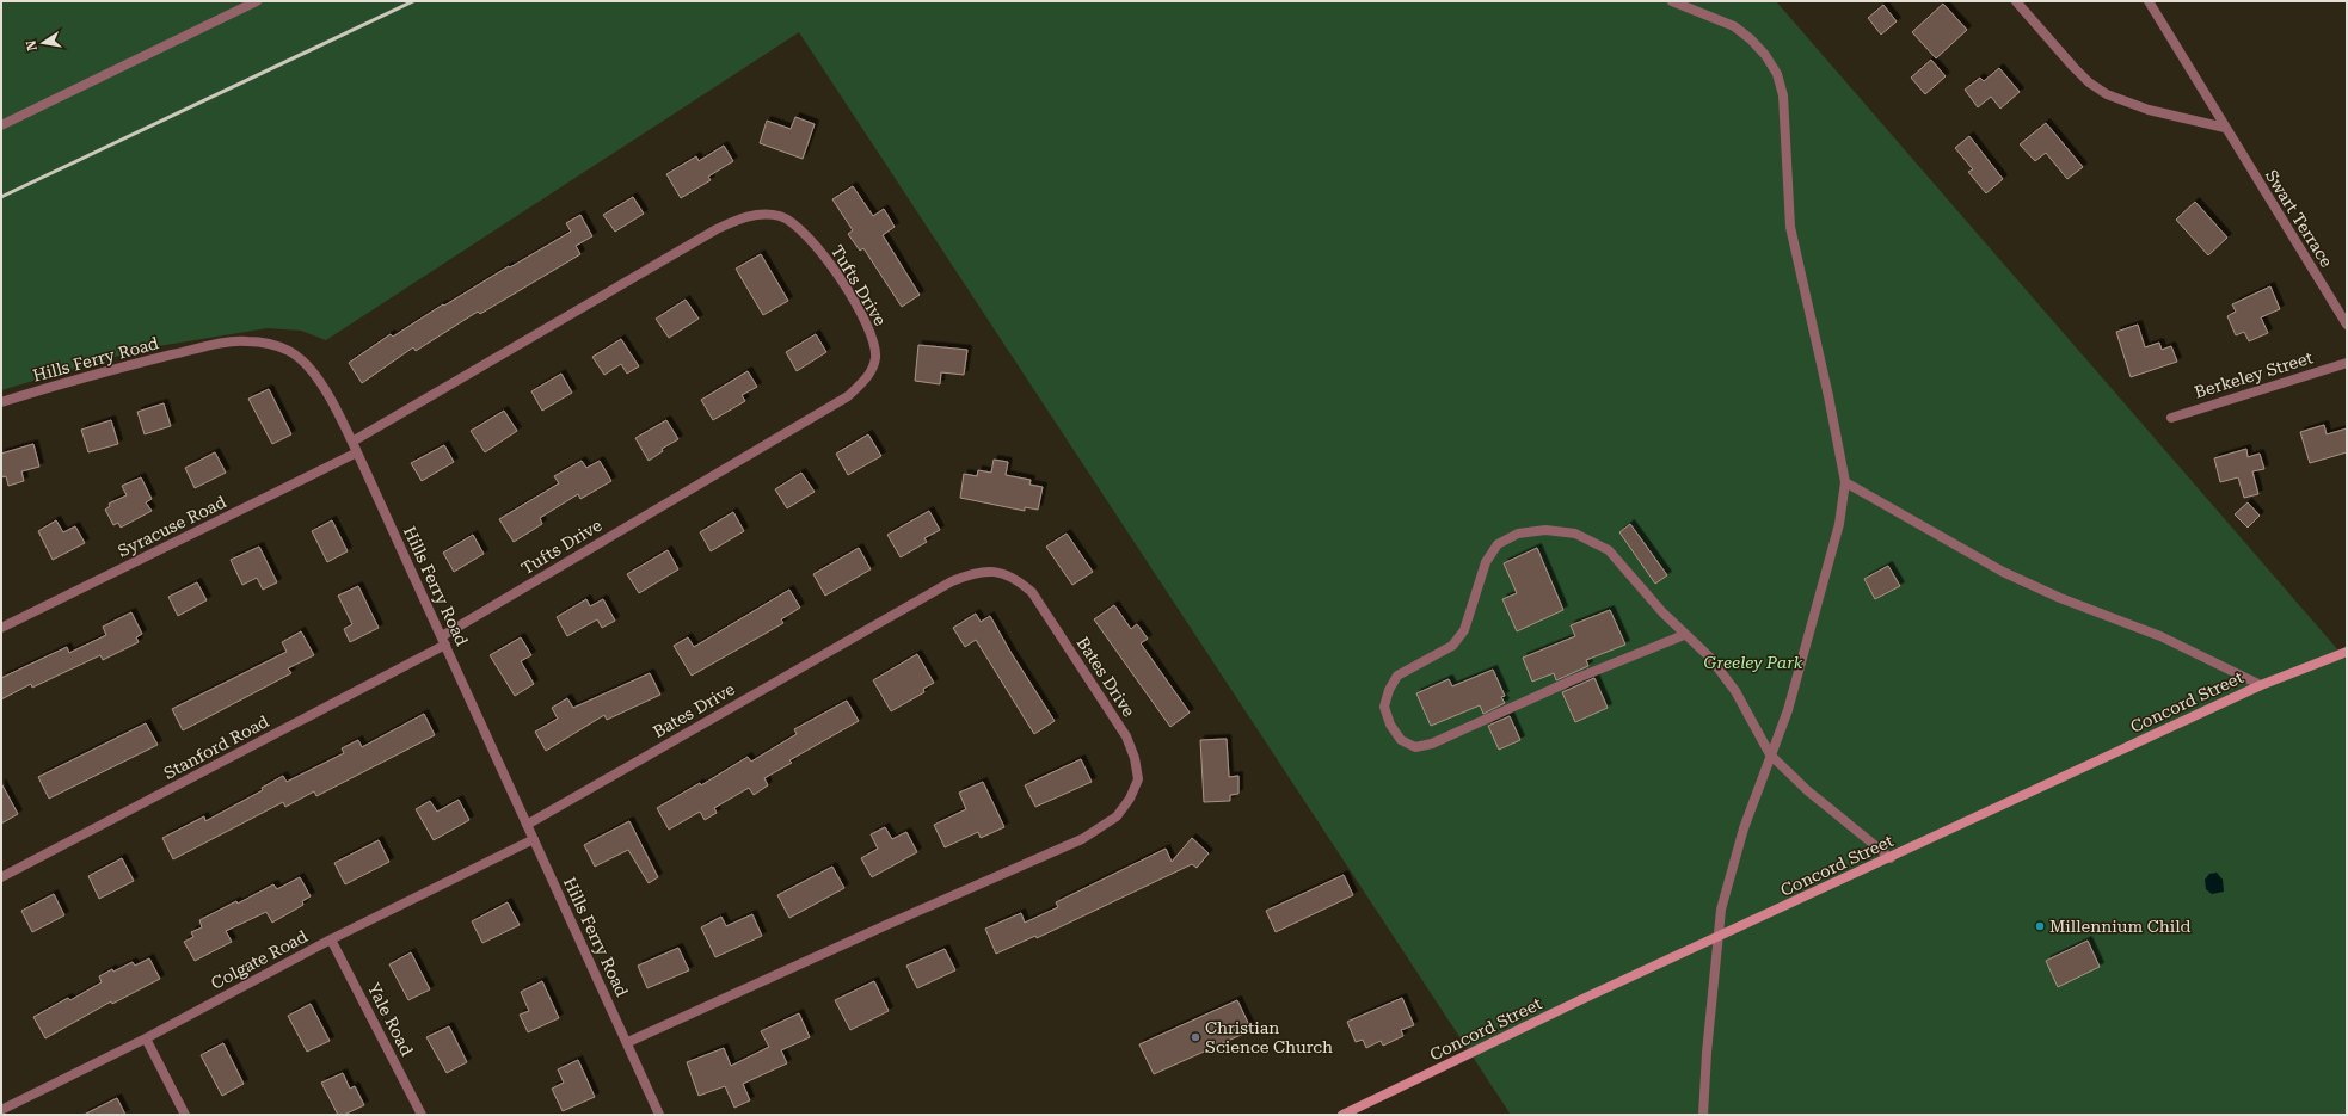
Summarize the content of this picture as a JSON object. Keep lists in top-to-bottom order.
{
  "streets": {
    "main road": ["Concord Street"],
    "street": [
      "Swart Terrace",
      "Tufts Drive",
      "Hills Ferry Road",
      "Berkeley Street",
      "Syracuse Road",
      "Bates Drive",
      "Stanford Road",
      "Colgate Road",
      "Yale Road"
    ]
  },
  "crossings": [
    ["Tufts Drive", "Hills Ferry Road"],
    ["Tufts Drive", "Stanford Road"],
    ["Hills Ferry Road", "Syracuse Road"],
    ["Hills Ferry Road", "Bates Drive"],
    ["Hills Ferry Road", "Stanford Road"],
    ["Hills Ferry Road", "Colgate Road"],
    ["Colgate Road", "Yale Road"]
  ],
  "parks": ["Greeley Park"],
  "places": ["Millennium Child", "Christian Science Church"],
  "north": "left"
}
